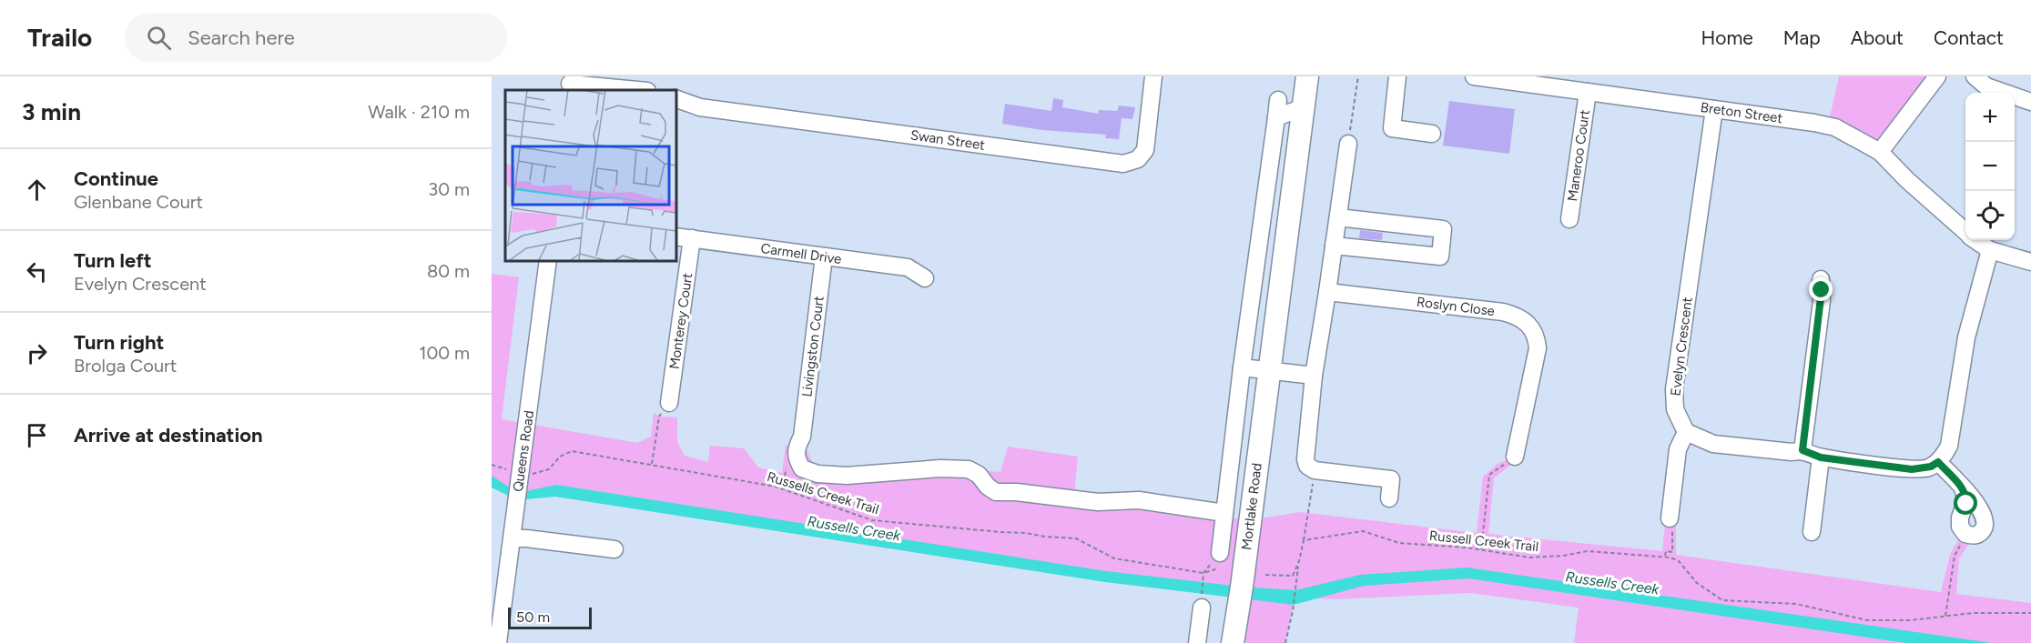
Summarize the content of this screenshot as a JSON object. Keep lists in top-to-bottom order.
{
  "streets": {
    "main road": ["Mortlake Road"],
    "street": [
      "Breton Street",
      "Swan Street",
      "Maneroo Court",
      "Carmell Drive",
      "Roslyn Close",
      "Monterey Court",
      "Livingston Court",
      "Evelyn Crescent",
      "Queens Road"
    ],
    "path": ["Russells Creek Trail", "Russell Creek Trail"]
  },
  "crossings": [
    ["Breton Street", "Maneroo Court"],
    ["Breton Street", "Evelyn Crescent"],
    ["Carmell Drive", "Monterey Court"],
    ["Carmell Drive", "Livingston Court"],
    ["Livingston Court", "Mortlake Road"],
    ["Queens Road", "Russells Creek Trail"],
    ["Russells Creek Trail", "Mortlake Road"]
  ],
  "water": ["Russells Creek"],
  "scale_bar": "50 m",
  "page": {
    "header": "Trailo",
    "search": "Search here",
    "nav": [
      "Home",
      "Map",
      "About",
      "Contact"
    ],
    "heading": ["3 min", "Walk · 210 m"],
    "map_buttons": ["+", "−"],
    "list": [
      ["Continue", "Glenbane Court", "30 m"],
      ["Turn left", "Evelyn Crescent", "80 m"],
      ["Turn right", "Brolga Court", "100 m"],
      "Arrive at destination"
    ],
    "scale": "50 m"
  }
}
